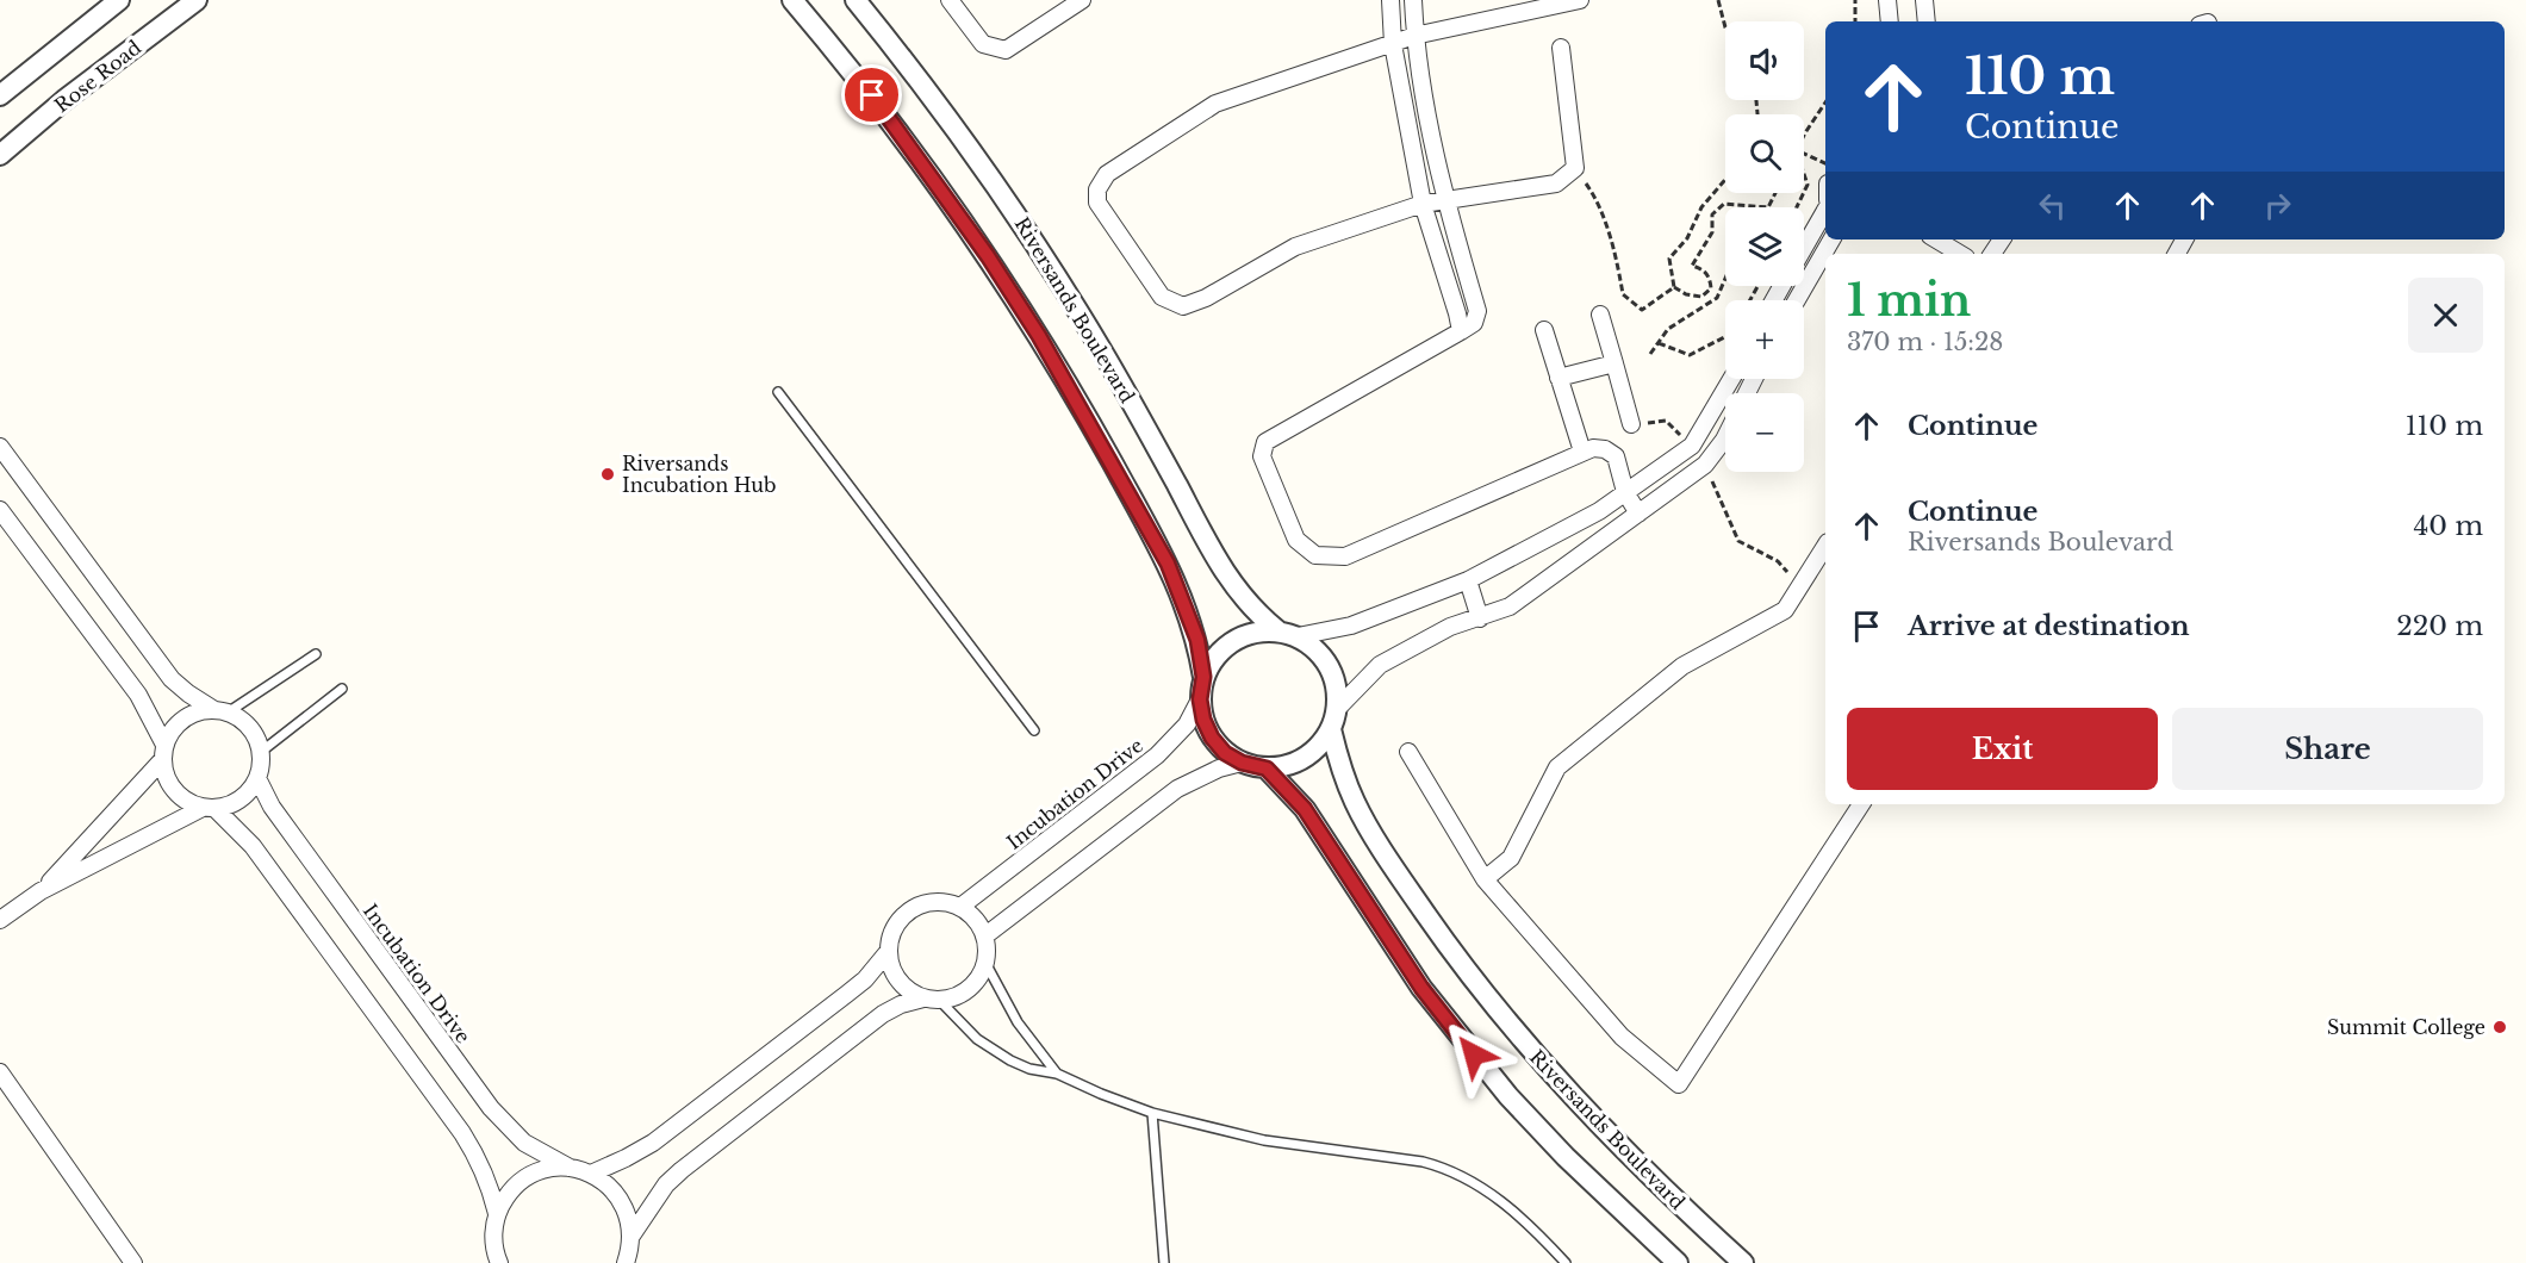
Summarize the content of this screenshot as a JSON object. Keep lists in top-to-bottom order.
{
  "streets": {
    "street": ["Rose Road", "Riversands Boulevard", "Incubation Drive"]
  },
  "crossings": [
    ["Riversands Boulevard", "Incubation Drive"]
  ],
  "places": ["Riversands Incubation Hub", "Summit College"],
  "page": {
    "map_buttons": ["+", "−"],
    "turn": ["110 m", "Continue"],
    "heading": ["1 min", "370 m · 15:28"],
    "list": [
      {
        "name": "Continue",
        "value": "110 m"
      },
      {
        "name": "Continue",
        "note": "Riversands Boulevard",
        "value": "40 m"
      },
      {
        "name": "Arrive at destination",
        "value": "220 m"
      }
    ],
    "buttons": ["Exit", "Share"]
  }
}
